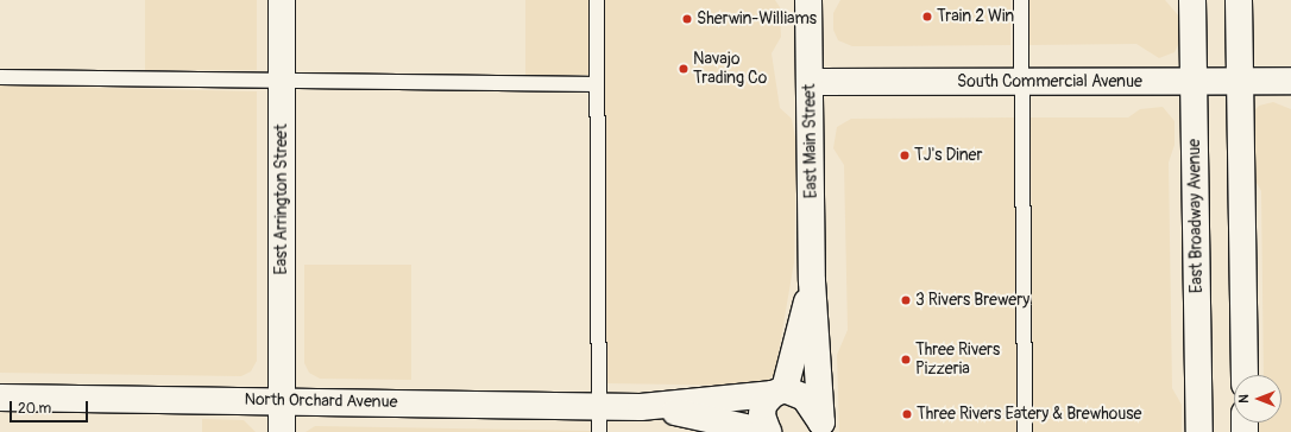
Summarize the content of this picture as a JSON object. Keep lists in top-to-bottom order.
{
  "streets": {
    "street": [
      "South Commercial Avenue",
      "East Main Street",
      "East Arrington Street",
      "East Broadway Avenue",
      "North Orchard Avenue"
    ]
  },
  "crossings": [
    ["South Commercial Avenue", "East Main Street"],
    ["South Commercial Avenue", "East Broadway Avenue"],
    ["East Main Street", "North Orchard Avenue"],
    ["East Arrington Street", "North Orchard Avenue"]
  ],
  "places": [
    "Train 2 Win",
    "Sherwin-Williams",
    "Navajo Trading Co",
    "TJ's Diner",
    "3 Rivers Brewery",
    "Three Rivers Pizzeria",
    "Three Rivers Eatery & Brewhouse"
  ],
  "scale_bar": "20 m",
  "north": "left"
}
